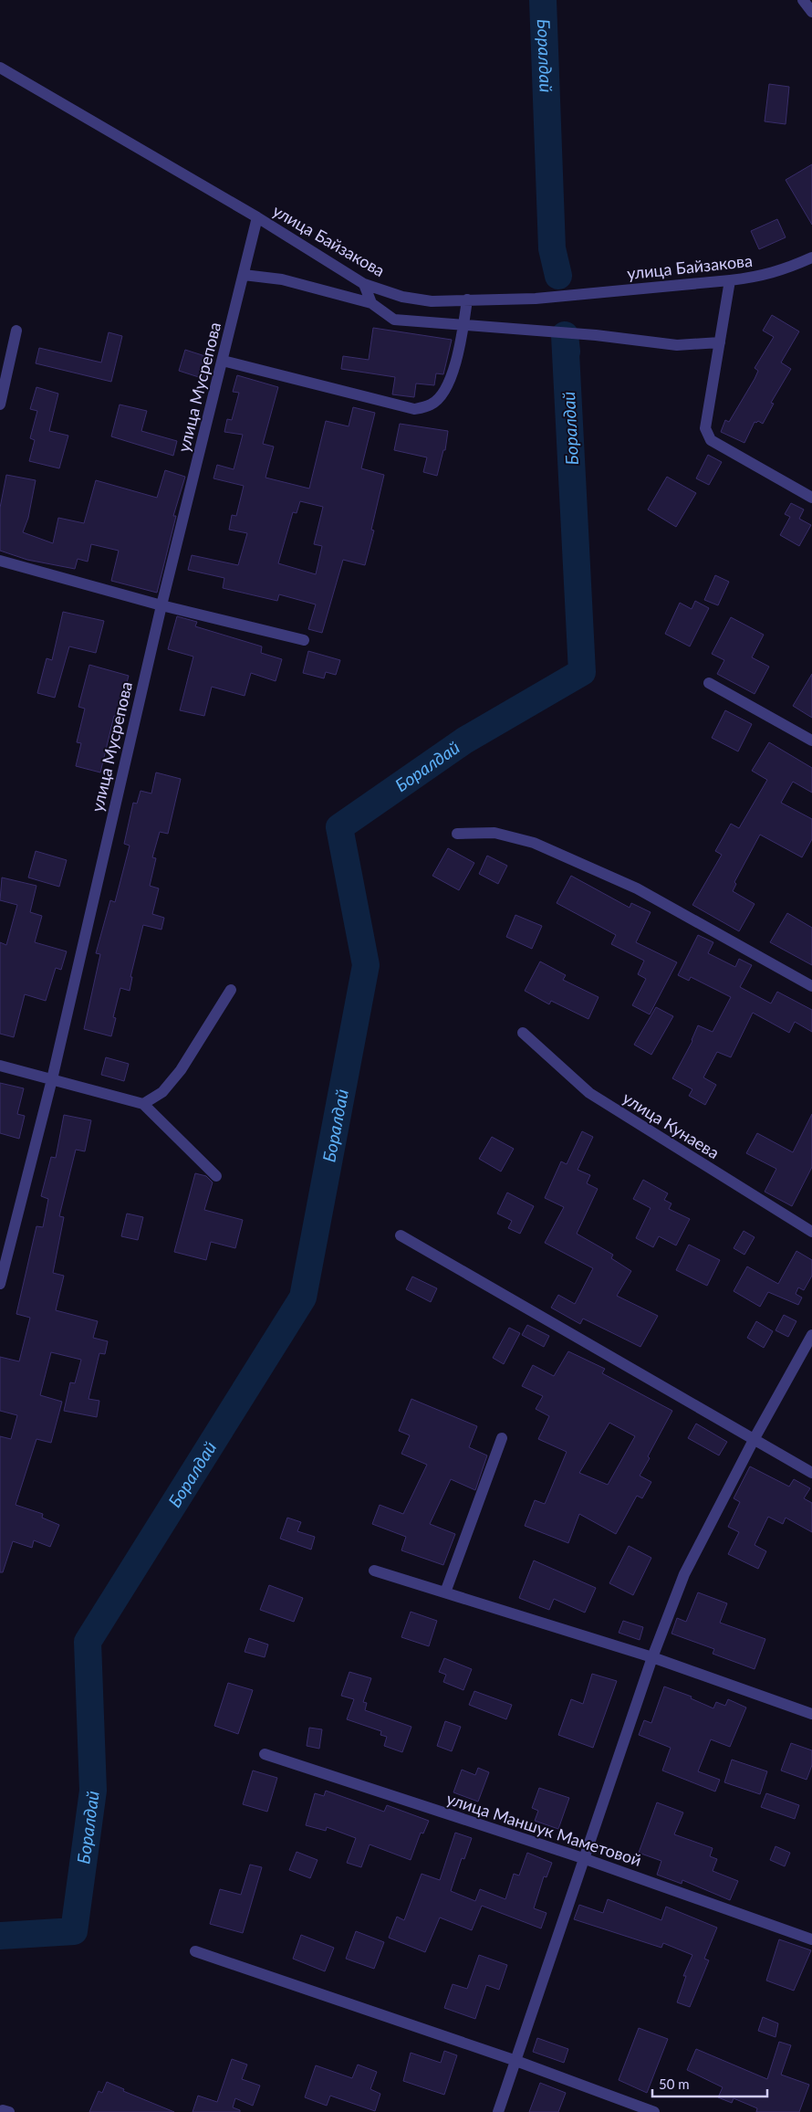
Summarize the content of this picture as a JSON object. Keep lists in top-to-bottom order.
{
  "streets": {
    "street": [
      "улица Байзакова",
      "улица Мусрепова",
      "улица Кунаева",
      "улица Маншук Маметовой"
    ]
  },
  "crossings": [
    ["улица Байзакова", "улица Мусрепова"]
  ],
  "water": ["Боралдай"],
  "scale_bar": "50 m"
}
